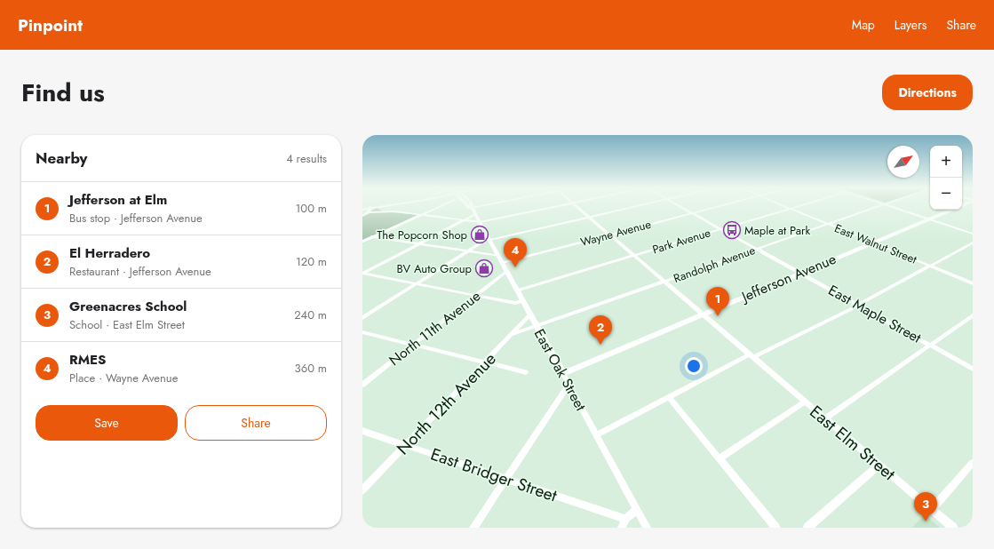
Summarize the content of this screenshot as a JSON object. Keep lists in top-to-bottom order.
{
  "streets": {
    "main road": ["Jefferson Avenue", "East Oak Street"],
    "street": [
      "Wayne Avenue",
      "Park Avenue",
      "East Walnut Street",
      "Randolph Avenue",
      "East Maple Street",
      "North 11th Avenue",
      "North 12th Avenue",
      "East Elm Street",
      "East Bridger Street"
    ]
  },
  "crossings": [
    ["Wayne Avenue", "East Maple Street"],
    ["Wayne Avenue", "East Oak Street"],
    ["Wayne Avenue", "East Elm Street"],
    ["Park Avenue", "East Walnut Street"],
    ["Park Avenue", "East Maple Street"],
    ["Park Avenue", "East Oak Street"],
    ["Park Avenue", "East Elm Street"],
    ["East Walnut Street", "Randolph Avenue"],
    ["East Walnut Street", "Jefferson Avenue"],
    ["Randolph Avenue", "East Maple Street"],
    ["Randolph Avenue", "East Oak Street"],
    ["Randolph Avenue", "North 12th Avenue"],
    ["Randolph Avenue", "East Elm Street"],
    ["Jefferson Avenue", "East Maple Street"],
    ["Jefferson Avenue", "East Oak Street"],
    ["Jefferson Avenue", "East Elm Street"],
    ["North 11th Avenue", "East Oak Street"],
    ["East Oak Street", "North 12th Avenue"],
    ["North 12th Avenue", "East Bridger Street"]
  ],
  "places": {
    "bus stop": ["Maple at Park"],
    "shop": ["The Popcorn Shop", "BV Auto Group"]
  },
  "north": "top right",
  "page": {
    "header": "Pinpoint",
    "nav": ["Map", "Layers", "Share"],
    "title": "Find us",
    "buttons": [
      "Directions",
      ["Save", "Share"]
    ],
    "heading": ["Nearby", "4 results"],
    "map_buttons": ["+", "−"],
    "list": [
      {
        "mark": "1",
        "name": "Jefferson at Elm",
        "note": "Bus stop · Jefferson Avenue",
        "value": "100 m"
      },
      {
        "mark": "2",
        "name": "El Herradero",
        "note": "Restaurant · Jefferson Avenue",
        "value": "120 m"
      },
      {
        "mark": "3",
        "name": "Greenacres School",
        "note": "School · East Elm Street",
        "value": "240 m"
      },
      {
        "mark": "4",
        "name": "RMES",
        "note": "Place · Wayne Avenue",
        "value": "360 m"
      }
    ],
    "pins": [
      "4",
      "1",
      "2",
      "3"
    ]
  }
}
